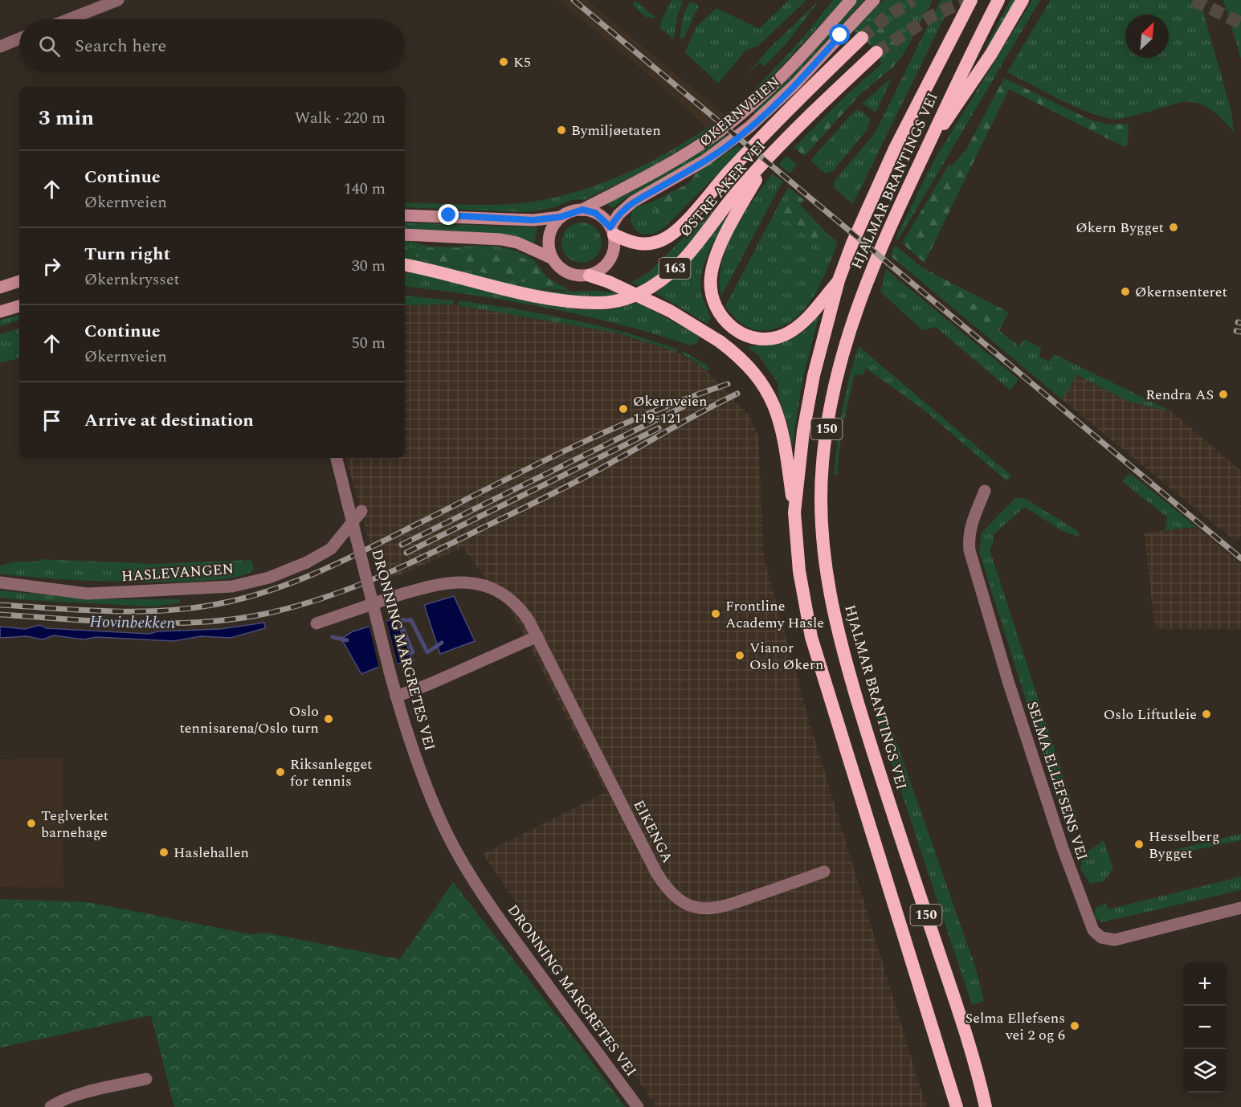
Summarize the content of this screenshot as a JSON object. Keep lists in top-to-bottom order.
{
  "streets": {
    "highway": [
      "HJALMAR BRANTINGS VEI",
      "ØSTRE AKER VEI",
      "163",
      "150"
    ],
    "main road": ["ØKERNVEIEN"],
    "street": [
      "HASLEVANGEN",
      "DRONNING MARGRETES VEI",
      "SELMA ELLEFSENS VEI",
      "EIKENGA"
    ]
  },
  "crossings": [
    ["ØKERNVEIEN", "ØSTRE AKER VEI"]
  ],
  "water": ["Hovinbekken"],
  "places": [
    "K5",
    "Bymiljøetaten",
    "Økern Bygget",
    "Økernsenteret",
    "Rendra AS",
    "Økernveien 119-121",
    "Frontline Academy Hasle",
    "Vianor Oslo Økern",
    "Oslo Liftutleie",
    "Oslo tennisarena/Oslo turn",
    "Riksanlegget for tennis",
    "Teglverket barnehage",
    "Hesselberg Bygget",
    "Haslehallen",
    "Selma Ellefsens vei 2 og 6"
  ],
  "north": "top right",
  "page": {
    "search": "Search here",
    "heading": ["3 min", "Walk · 220 m"],
    "list": [
      ["Continue", "Økernveien", "140 m"],
      ["Turn right", "Økernkrysset", "30 m"],
      ["Continue", "Økernveien", "50 m"],
      "Arrive at destination"
    ],
    "map_buttons": ["+", "−"]
  }
}
